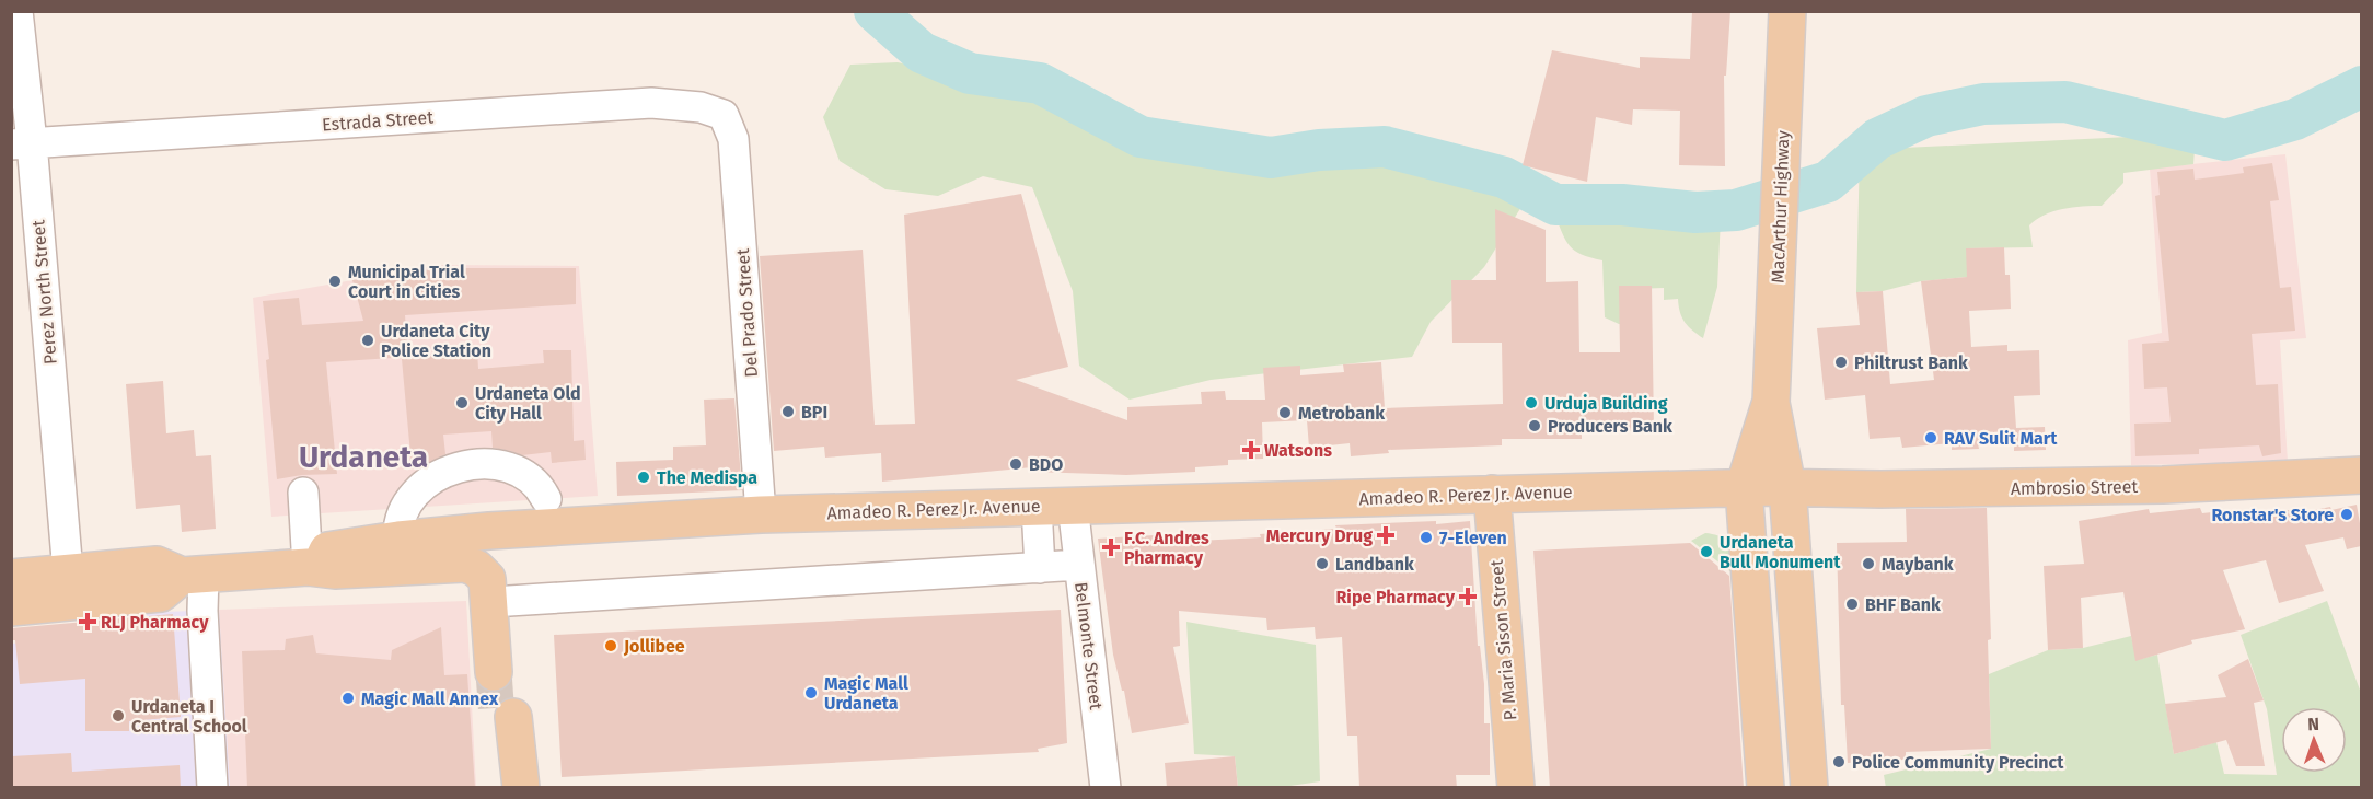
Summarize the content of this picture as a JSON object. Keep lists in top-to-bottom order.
{
  "streets": {
    "main road": [
      "MacArthur Highway",
      "Ambrosio Street",
      "Amadeo R. Perez Jr. Avenue",
      "P. Maria Sison Street"
    ],
    "street": [
      "Estrada Street",
      "Perez North Street",
      "Del Prado Street",
      "Belmonte Street"
    ]
  },
  "crossings": [
    ["Estrada Street", "Perez North Street"],
    ["Estrada Street", "Del Prado Street"],
    ["MacArthur Highway", "Ambrosio Street"],
    ["MacArthur Highway", "Amadeo R. Perez Jr. Avenue"],
    ["Del Prado Street", "Amadeo R. Perez Jr. Avenue"],
    ["Ambrosio Street", "Amadeo R. Perez Jr. Avenue"],
    ["Amadeo R. Perez Jr. Avenue", "P. Maria Sison Street"],
    ["Amadeo R. Perez Jr. Avenue", "Belmonte Street"]
  ],
  "districts": ["Urdaneta"],
  "places": {
    "other": [
      "Municipal Trial Court in Cities",
      "Urdaneta City Police Station",
      "Philtrust Bank",
      "Urdaneta Old City Hall",
      "Urduja Building",
      "BPI",
      "Metrobank",
      "Producers Bank",
      "RAV Sulit Mart",
      "BDO",
      "The Medispa",
      "Ronstar's Store",
      "7-Eleven",
      "Urdaneta Bull Monument",
      "Landbank",
      "Maybank",
      "BHF Bank",
      "Jollibee",
      "Magic Mall Urdaneta",
      "Magic Mall Annex",
      "Urdaneta I Central School",
      "Police Community Precinct"
    ],
    "health": [
      "Watsons",
      "Mercury Drug",
      "F.C. Andres Pharmacy",
      "Ripe Pharmacy",
      "RLJ Pharmacy"
    ]
  },
  "north": "top"
}
